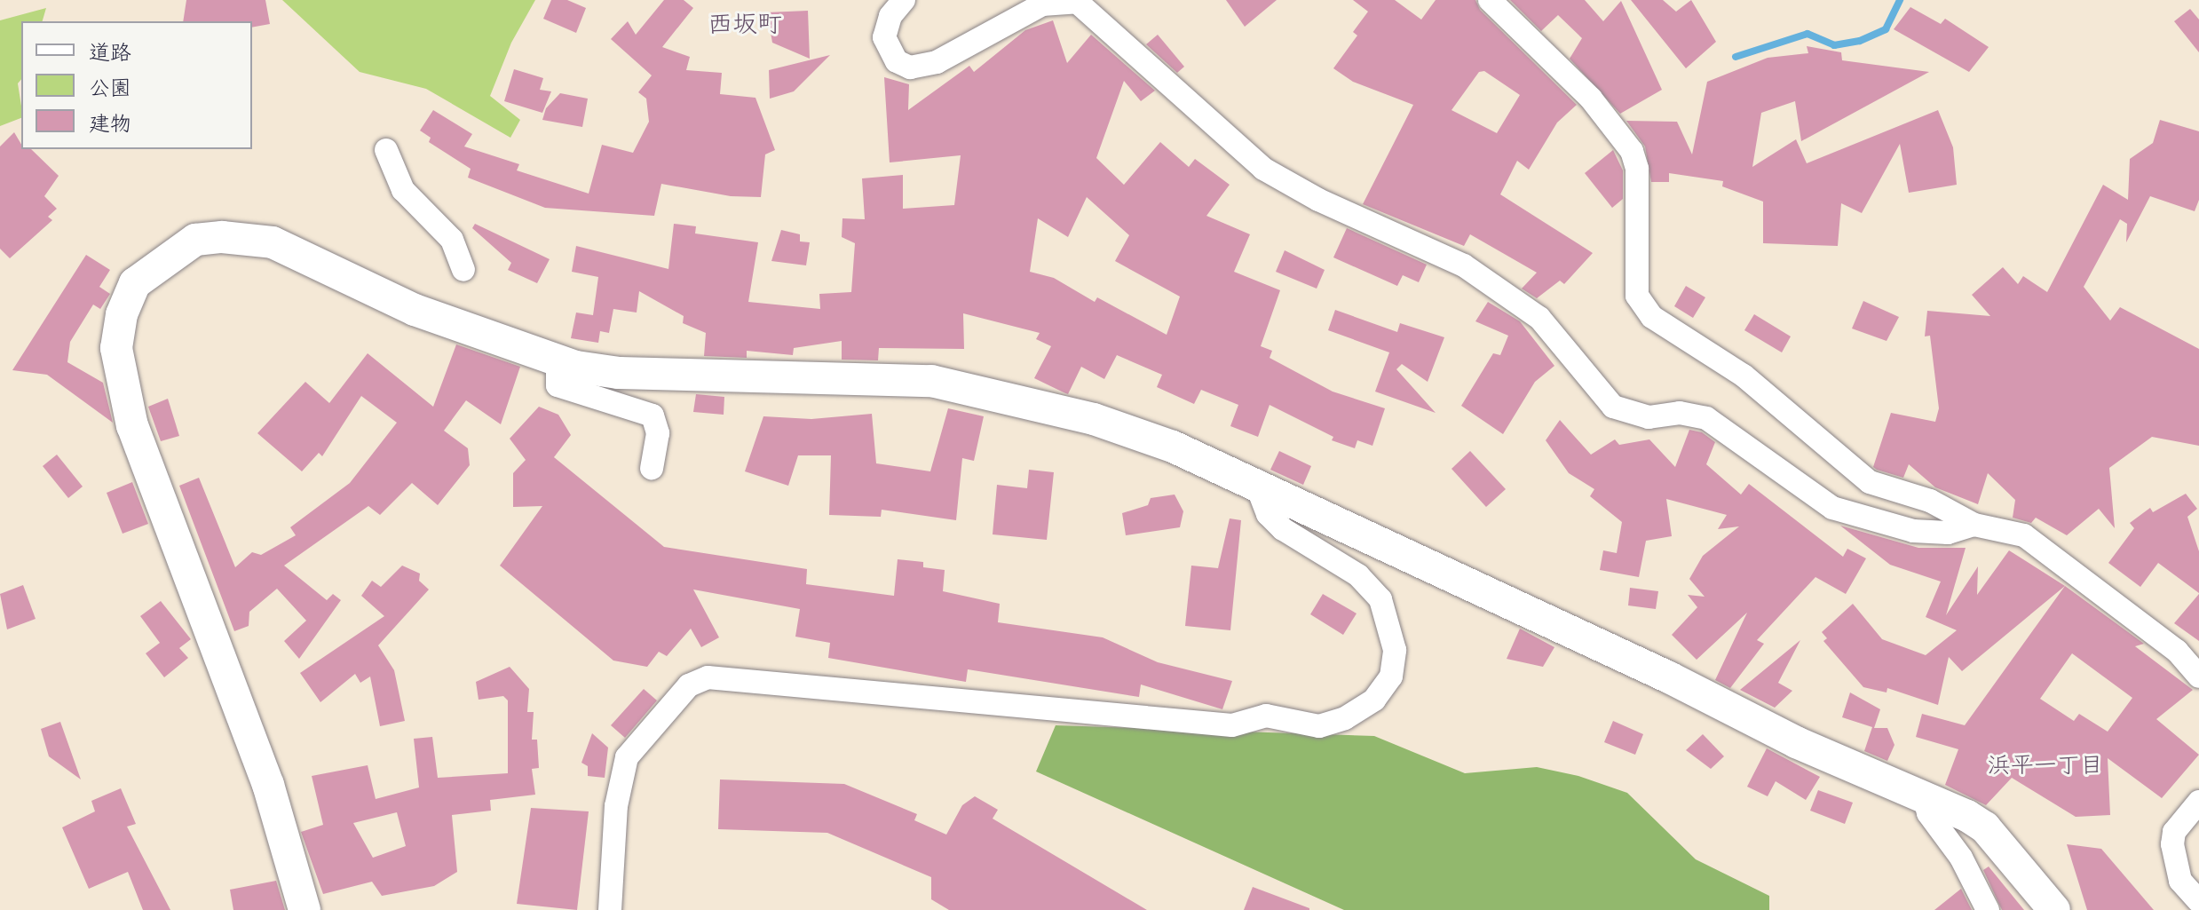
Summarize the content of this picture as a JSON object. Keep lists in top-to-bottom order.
{
  "districts": ["西坂町", "浜平一丁目"],
  "legend": ["道路", "公園", "建物"]
}
